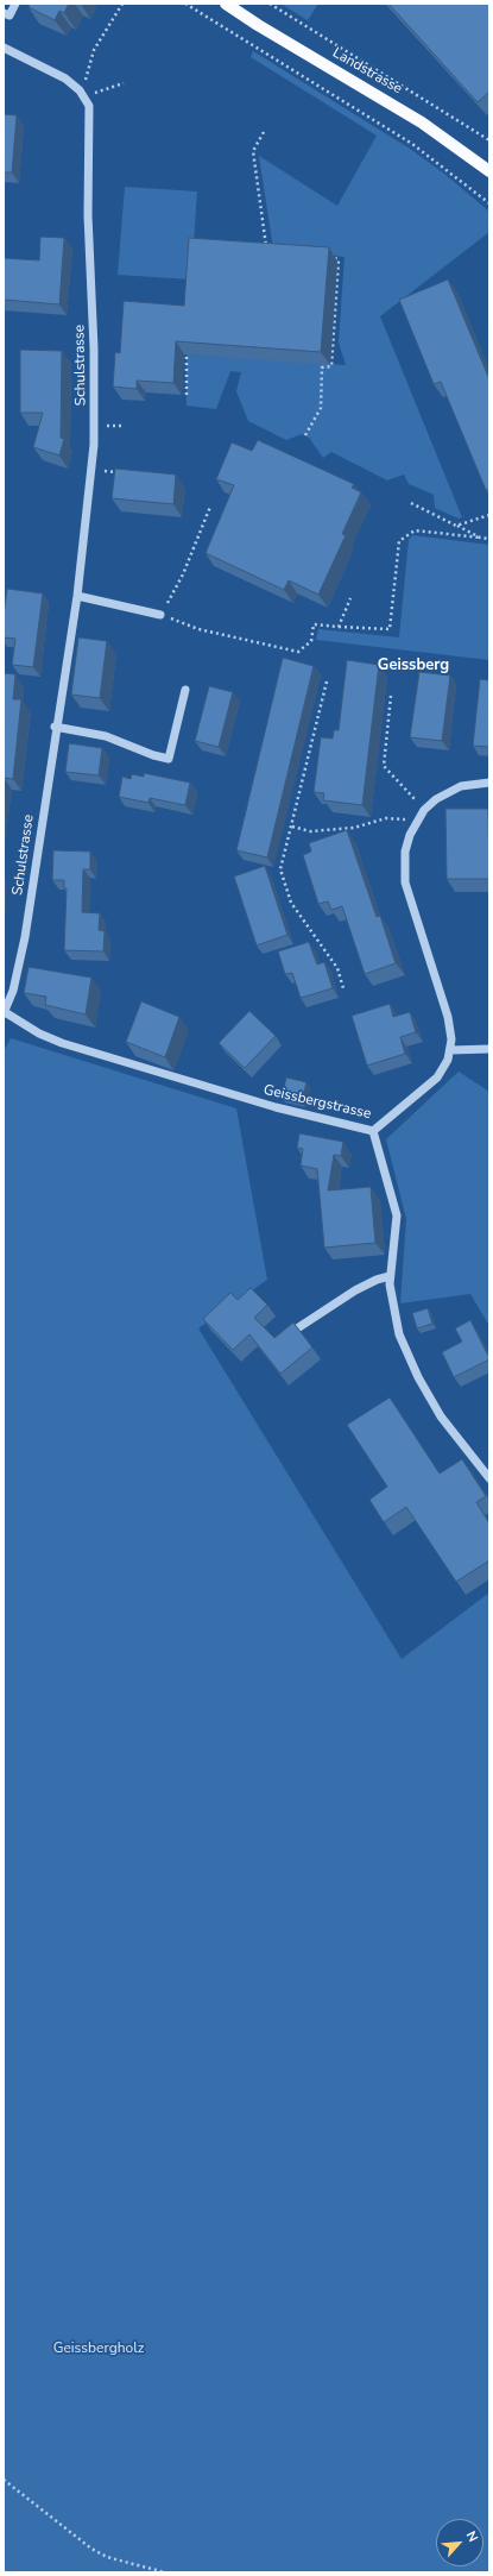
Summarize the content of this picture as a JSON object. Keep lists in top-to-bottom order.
{
  "streets": {
    "main road": ["Landstrasse"],
    "street": ["Schulstrasse", "Geissbergstrasse"]
  },
  "crossings": [
    ["Schulstrasse", "Geissbergstrasse"]
  ],
  "districts": ["Geissberg"],
  "parks": ["Geissbergholz"],
  "north": "top right"
}
